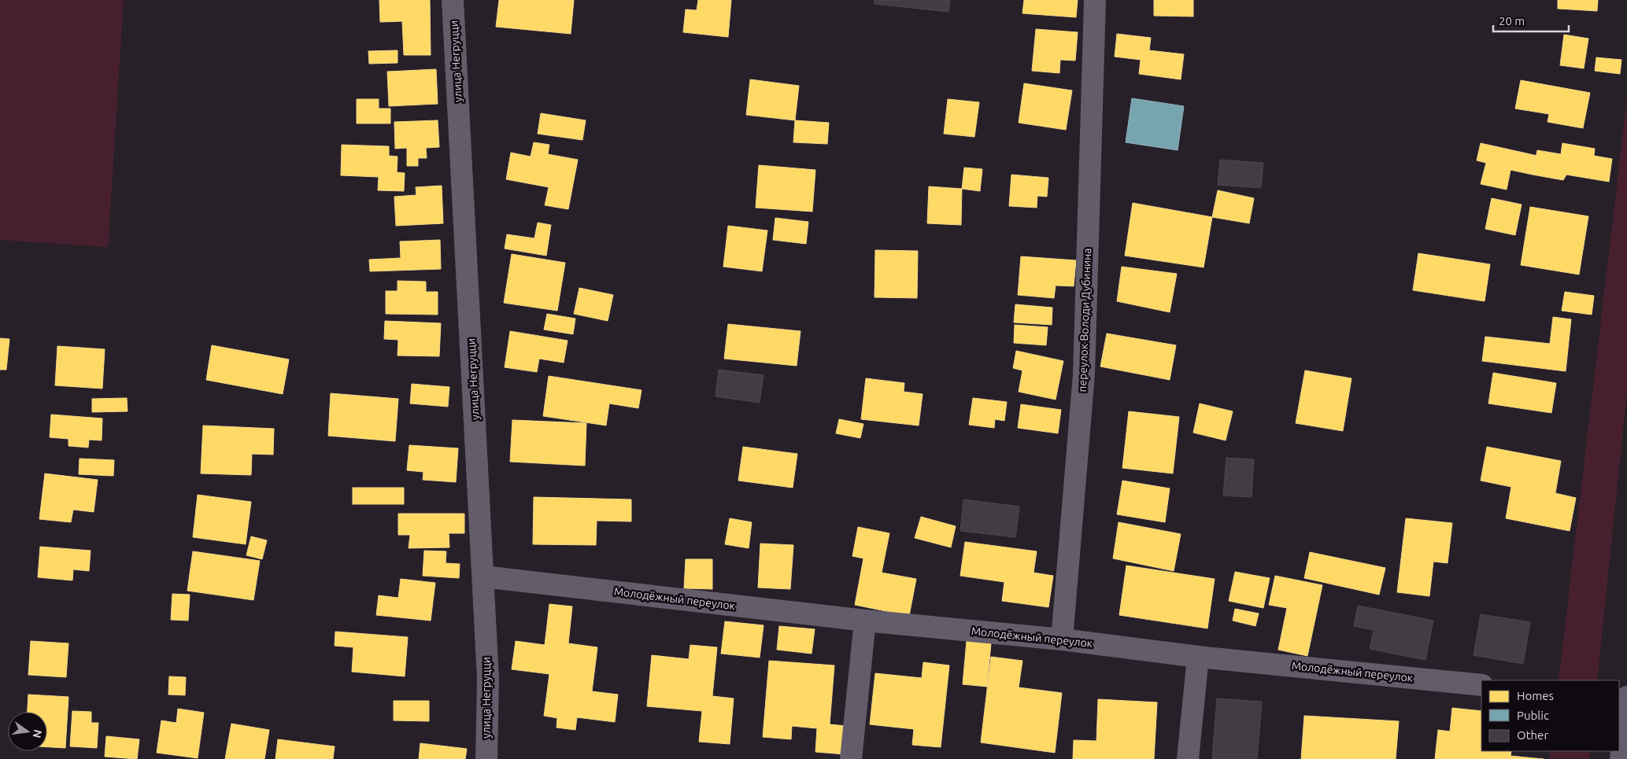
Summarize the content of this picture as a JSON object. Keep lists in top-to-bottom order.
{
  "streets": {
    "street": ["улица Негруцци", "переулок Володи Дубинина", "Молодёжный переулок"]
  },
  "crossings": [
    ["улица Негруцци", "Молодёжный переулок"],
    ["переулок Володи Дубинина", "Молодёжный переулок"]
  ],
  "legend": ["Homes", "Public", "Other"],
  "scale_bar": "20 m",
  "north": "right"
}
